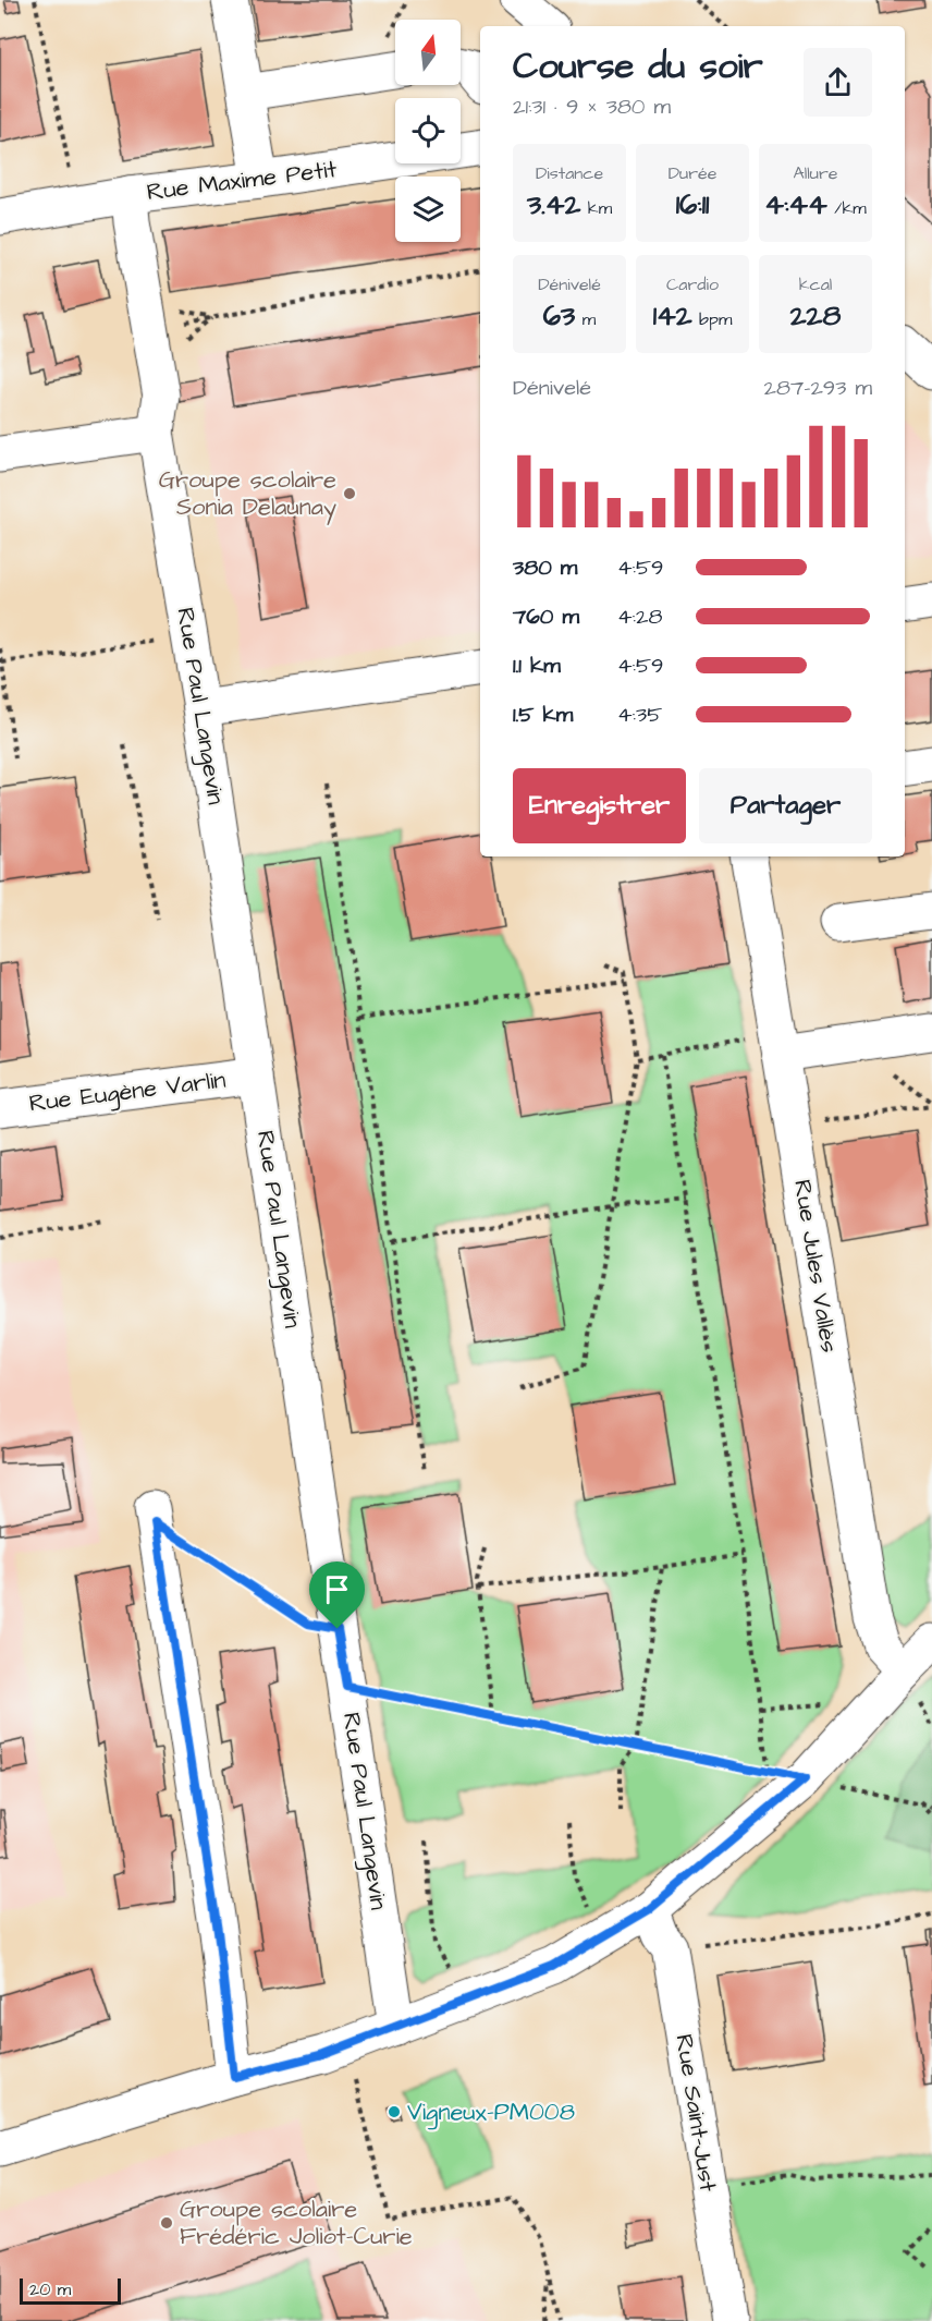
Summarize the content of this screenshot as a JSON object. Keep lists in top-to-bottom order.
{
  "streets": {
    "street": [
      "Rue Maxime Petit",
      "Rue Paul Langevin",
      "Rue Eugène Varlin",
      "Rue Jules Vallès",
      "Rue Saint-Just"
    ]
  },
  "crossings": [
    ["Rue Maxime Petit", "Rue Paul Langevin"],
    ["Rue Paul Langevin", "Rue Eugène Varlin"]
  ],
  "places": ["Groupe scolaire Sonia Delaunay", "Vigneux-PM008", "Groupe scolaire Frédéric Joliot-Curie"],
  "scale_bar": "20 m",
  "north": "top",
  "page": {
    "heading": ["Course du soir", "21:31 · 9 × 380 m"],
    "stats": [
      ["Distance", "3.42 km"],
      ["Durée", "16:11"],
      ["Allure", "4:44 /km"],
      ["Dénivelé", "63 m"],
      ["Cardio", "142 bpm"],
      ["kcal", "228"]
    ],
    "chart": ["Dénivelé", "287–293 m"],
    "list": [
      {
        "name": "380 m",
        "note": "4:59"
      },
      {
        "name": "760 m",
        "note": "4:28"
      },
      {
        "name": "1.1 km",
        "note": "4:59"
      },
      {
        "name": "1.5 km",
        "note": "4:35"
      }
    ],
    "buttons": ["Enregistrer", "Partager"],
    "scale": "20 m"
  }
}
